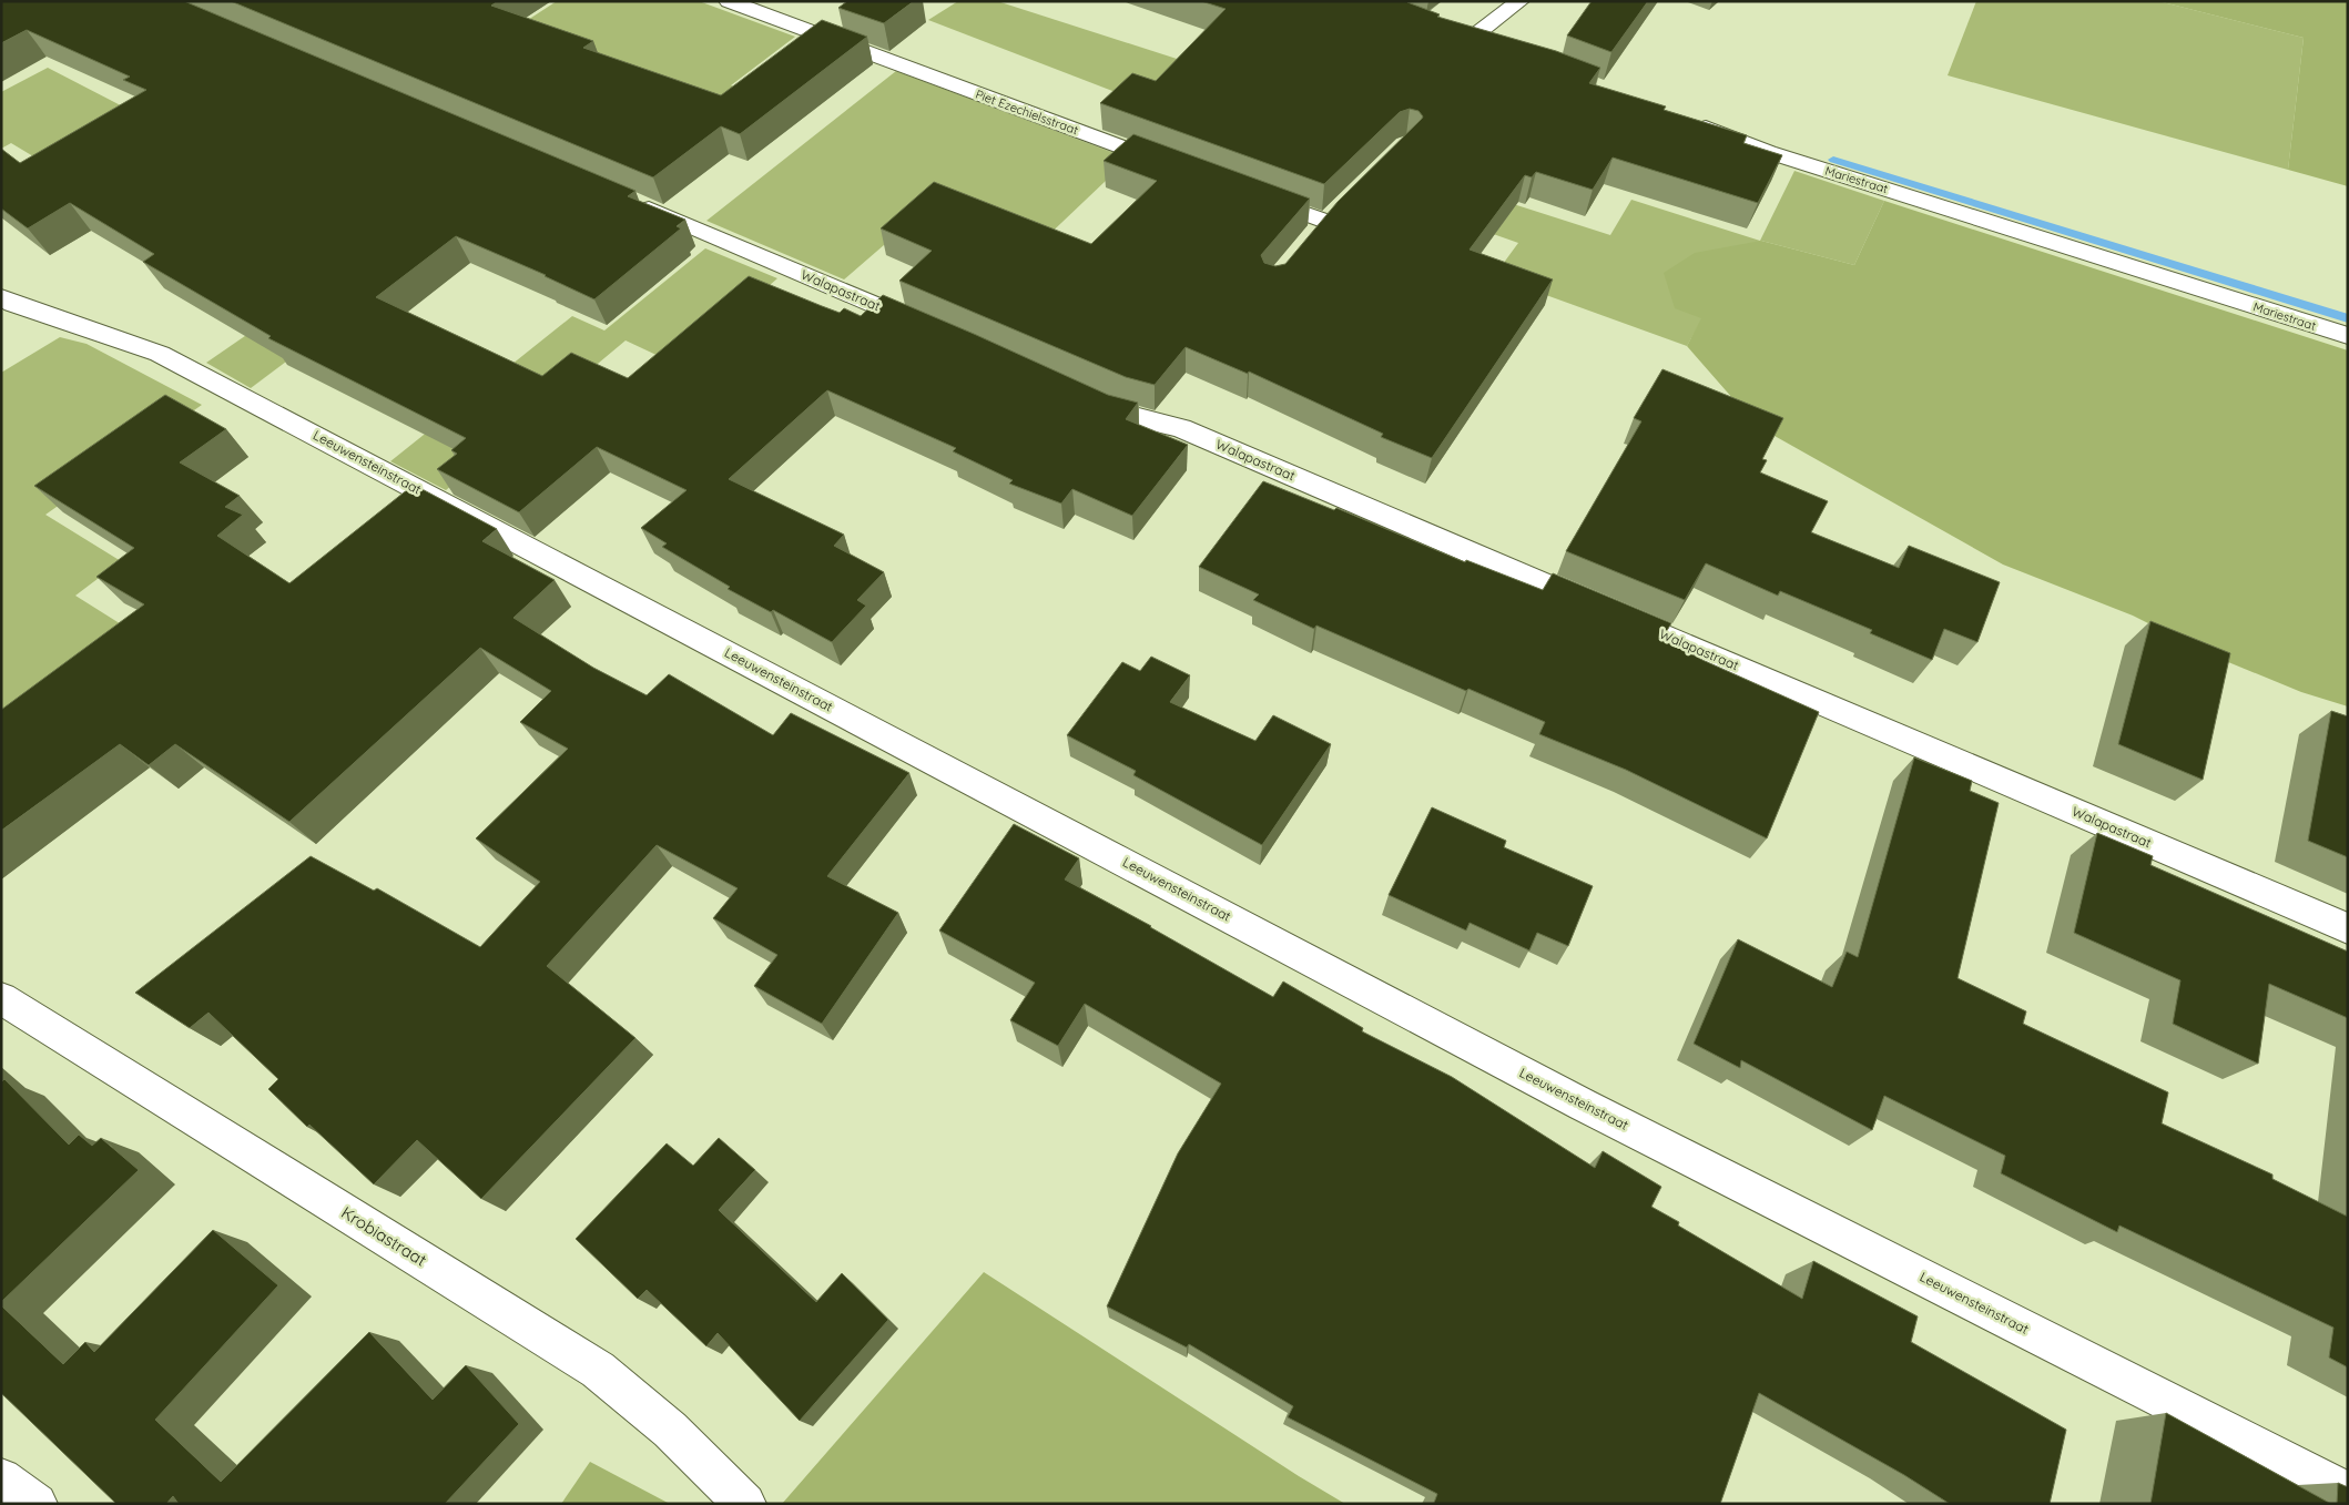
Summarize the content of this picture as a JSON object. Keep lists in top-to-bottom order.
{
  "streets": {
    "street": [
      "Piet Ezechielsstraat",
      "Mariestraat",
      "Walapastraat",
      "Leeuwensteinstraat",
      "Krobiastraat"
    ]
  }
}
